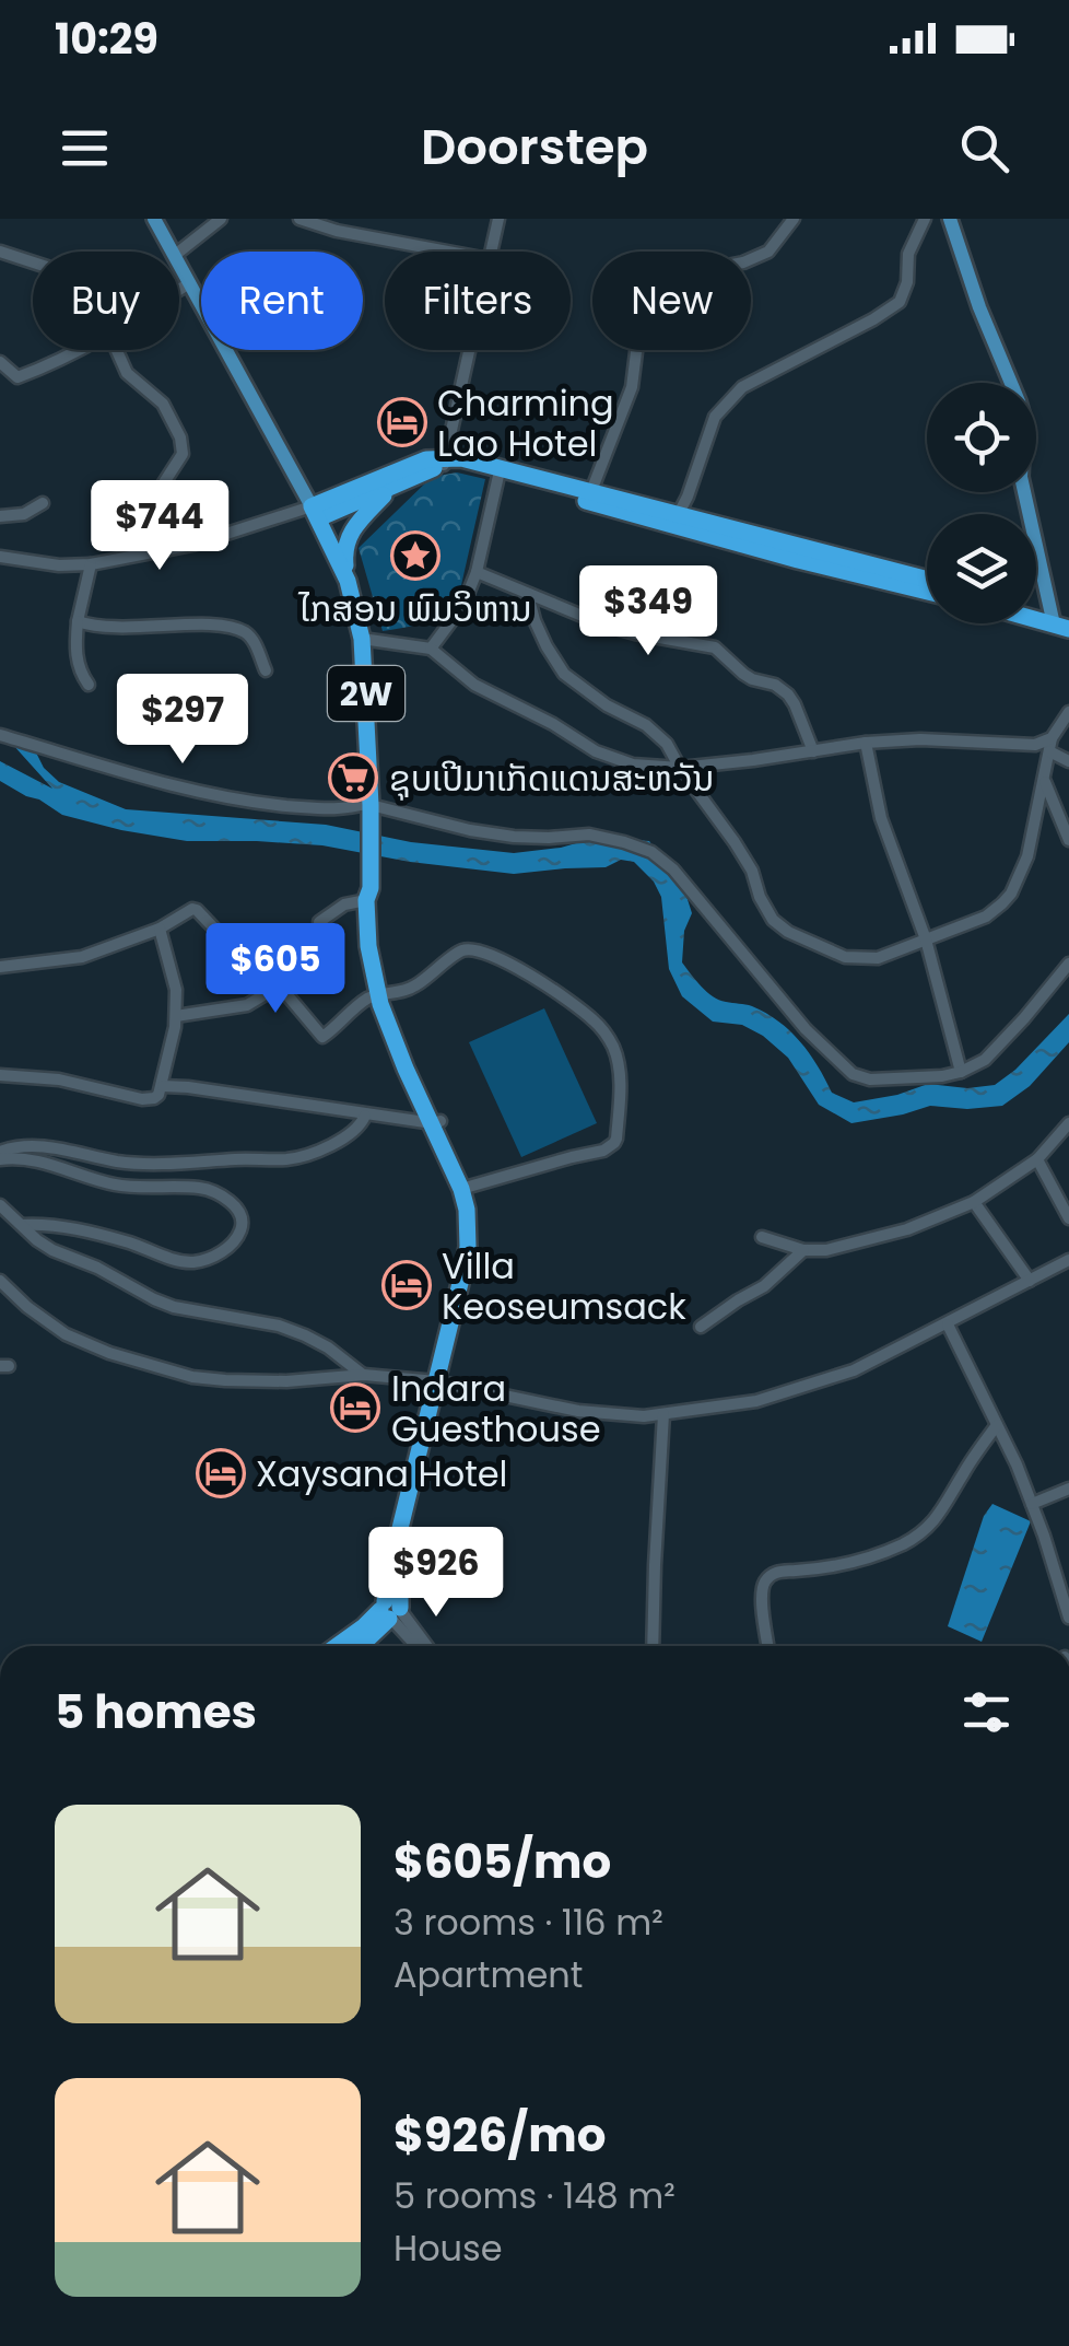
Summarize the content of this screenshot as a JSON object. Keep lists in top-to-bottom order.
{
  "streets": {
    "highway": ["2W"]
  },
  "places": {
    "hotel": [
      "Charming Lao Hotel",
      "Villa Keoseumsack",
      "Indara Guesthouse",
      "Xaysana Hotel"
    ],
    "place": ["ໄກສອນ ພົມວິຫານ"],
    "supermarket": ["ຊຸບເປີມາເກັດແດນສະຫວັນ"]
  },
  "page": {
    "status": "10:29",
    "header": "Doorstep",
    "chip": [
      "Buy",
      "Rent",
      "Filters",
      "New"
    ],
    "price": [
      "$744",
      "$349",
      "$297",
      "$605",
      "$926"
    ],
    "heading": "5 homes",
    "list": [
      {
        "name": "$605/mo",
        "note": "3 rooms · 116 m² · Apartment"
      },
      {
        "name": "$926/mo",
        "note": "5 rooms · 148 m² · House"
      }
    ]
  }
}
